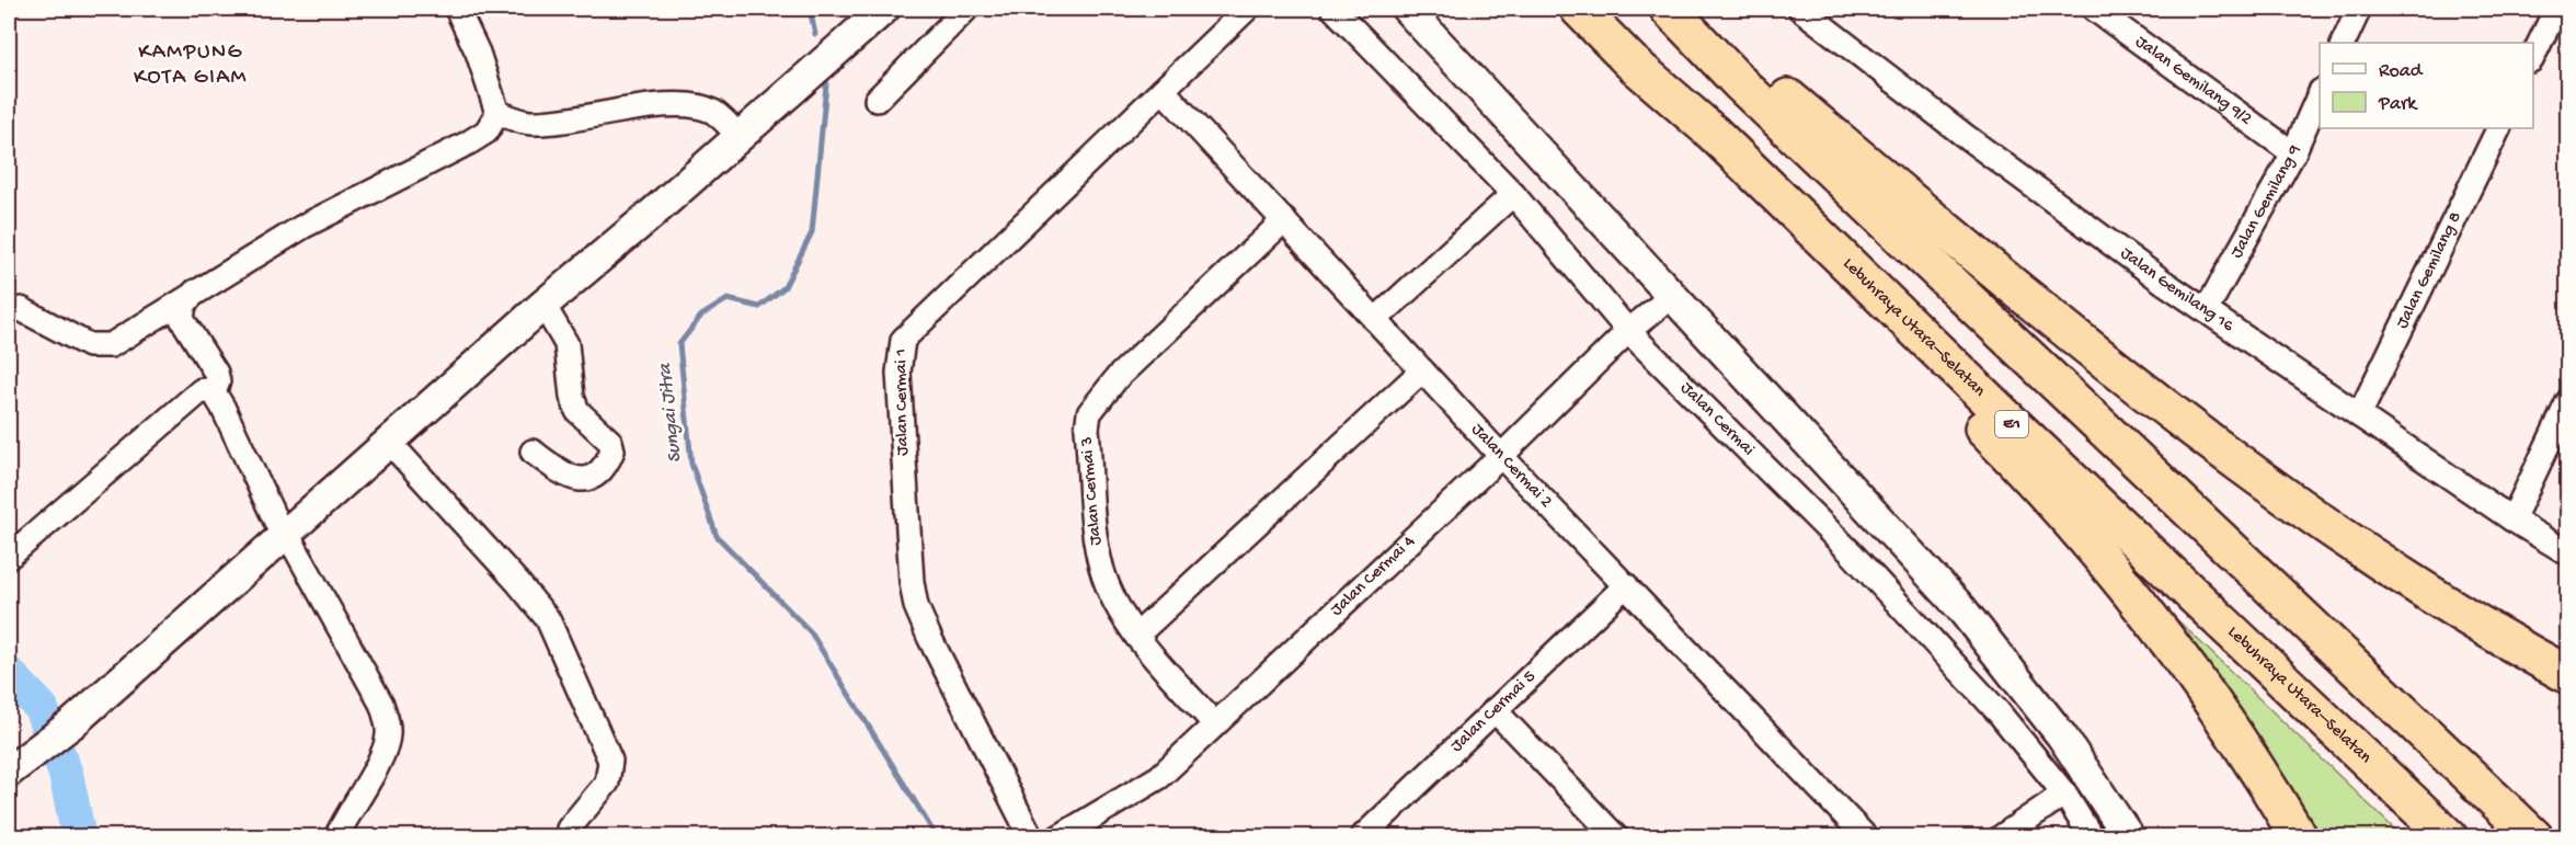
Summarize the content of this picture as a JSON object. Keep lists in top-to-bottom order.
{
  "streets": {
    "highway": ["Lebuhraya Utara–Selatan", "E1"],
    "street": [
      "Jalan Gemilang 9/2",
      "Jalan Gemilang 9",
      "Jalan Gemilang 8",
      "Jalan Gemilang 16",
      "Jalan Cermai 1",
      "Jalan Cermai",
      "Jalan Cermai 2",
      "Jalan Cermai 3",
      "Jalan Cermai 4",
      "Jalan Cermai 5"
    ]
  },
  "crossings": [
    ["Jalan Gemilang 9/2", "Jalan Gemilang 9"],
    ["Jalan Gemilang 9", "Jalan Gemilang 16"],
    ["Jalan Gemilang 8", "Jalan Gemilang 16"],
    ["Jalan Cermai 1", "Jalan Cermai 2"],
    ["Jalan Cermai", "Jalan Cermai 4"],
    ["Jalan Cermai 2", "Jalan Cermai 3"],
    ["Jalan Cermai 2", "Jalan Cermai 4"],
    ["Jalan Cermai 2", "Jalan Cermai 5"],
    ["Jalan Cermai 3", "Jalan Cermai 4"]
  ],
  "districts": ["KAMPUNG KOTA GIAM"],
  "water": ["Sungai Jitra"],
  "legend": ["Road", "Park"]
}
